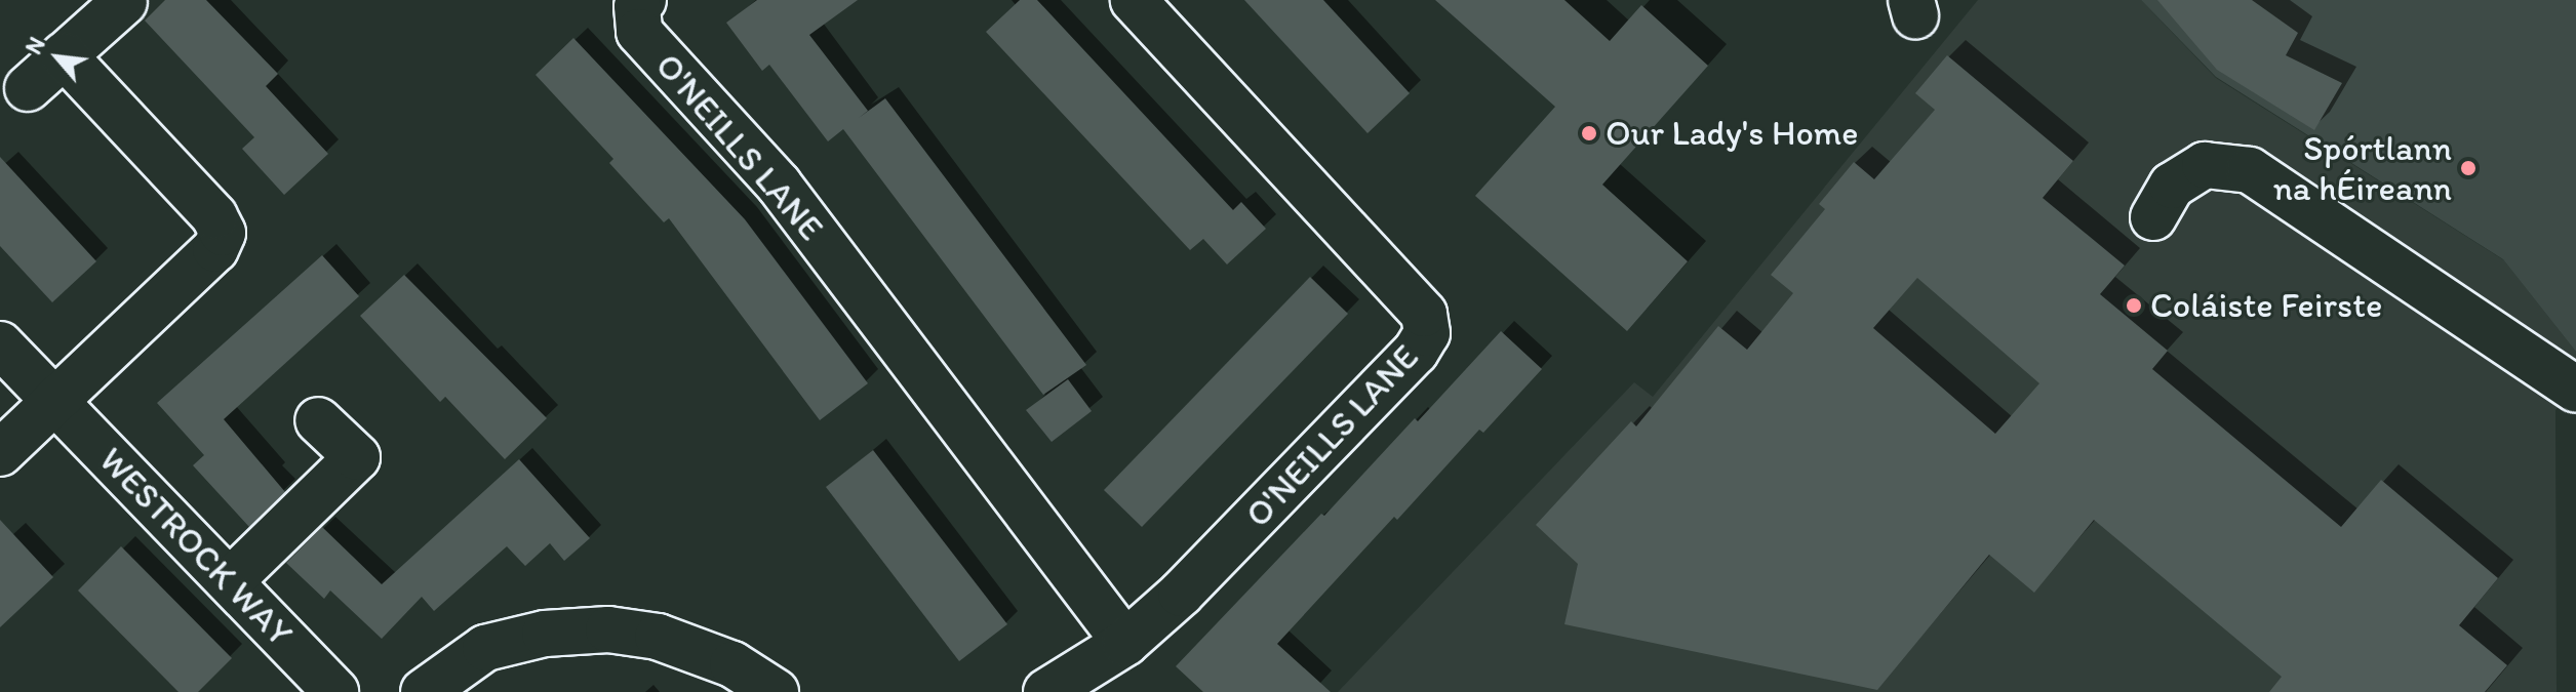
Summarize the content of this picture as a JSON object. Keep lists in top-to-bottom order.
{
  "streets": {
    "street": ["O'NEILLS LANE", "WESTROCK WAY"]
  },
  "places": ["Our Lady's Home", "Spórtlann na hÉireann", "Coláiste Feirste"],
  "north": "top left"
}
